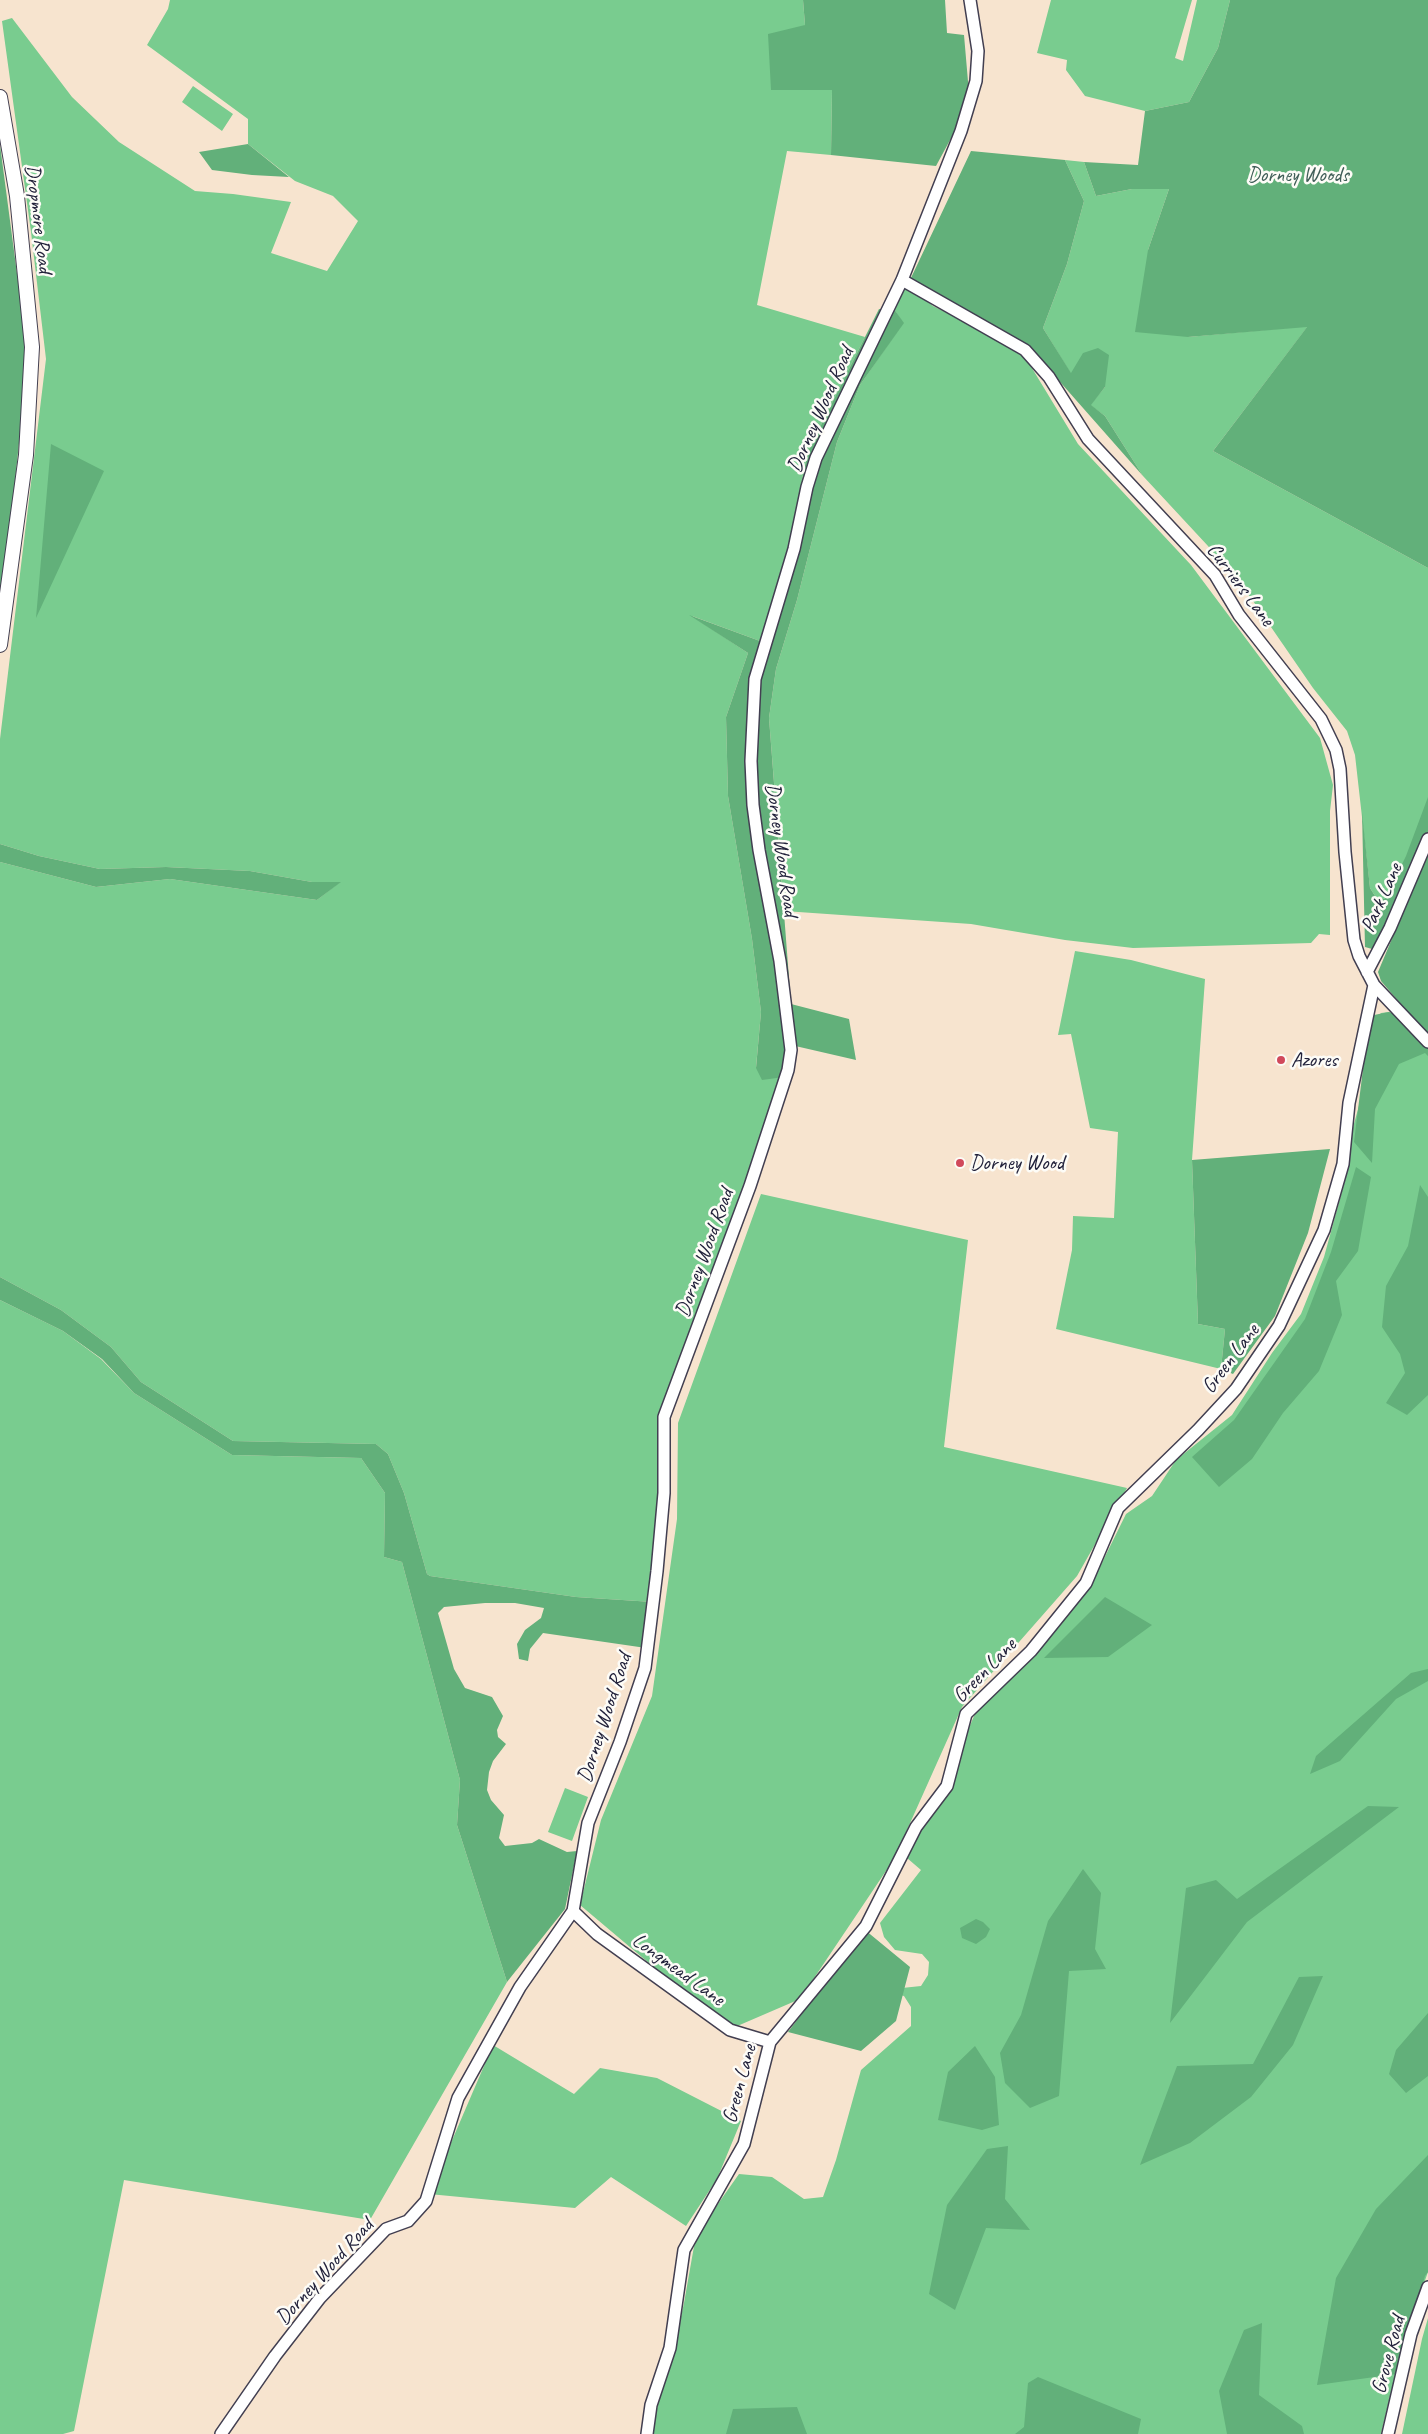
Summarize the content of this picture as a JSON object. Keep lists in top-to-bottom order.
{
  "streets": {
    "street": [
      "Dropmore Road",
      "Dorney Wood Road",
      "Curriers Lane",
      "Park Lane",
      "Green Lane",
      "Longmead Lane",
      "Grove Road"
    ]
  },
  "crossings": [
    ["Dorney Wood Road", "Curriers Lane"],
    ["Dorney Wood Road", "Longmead Lane"],
    ["Curriers Lane", "Park Lane"],
    ["Curriers Lane", "Green Lane"],
    ["Green Lane", "Longmead Lane"]
  ],
  "parks": ["Dorney Woods"],
  "places": ["Azores", "Dorney Wood"]
}
